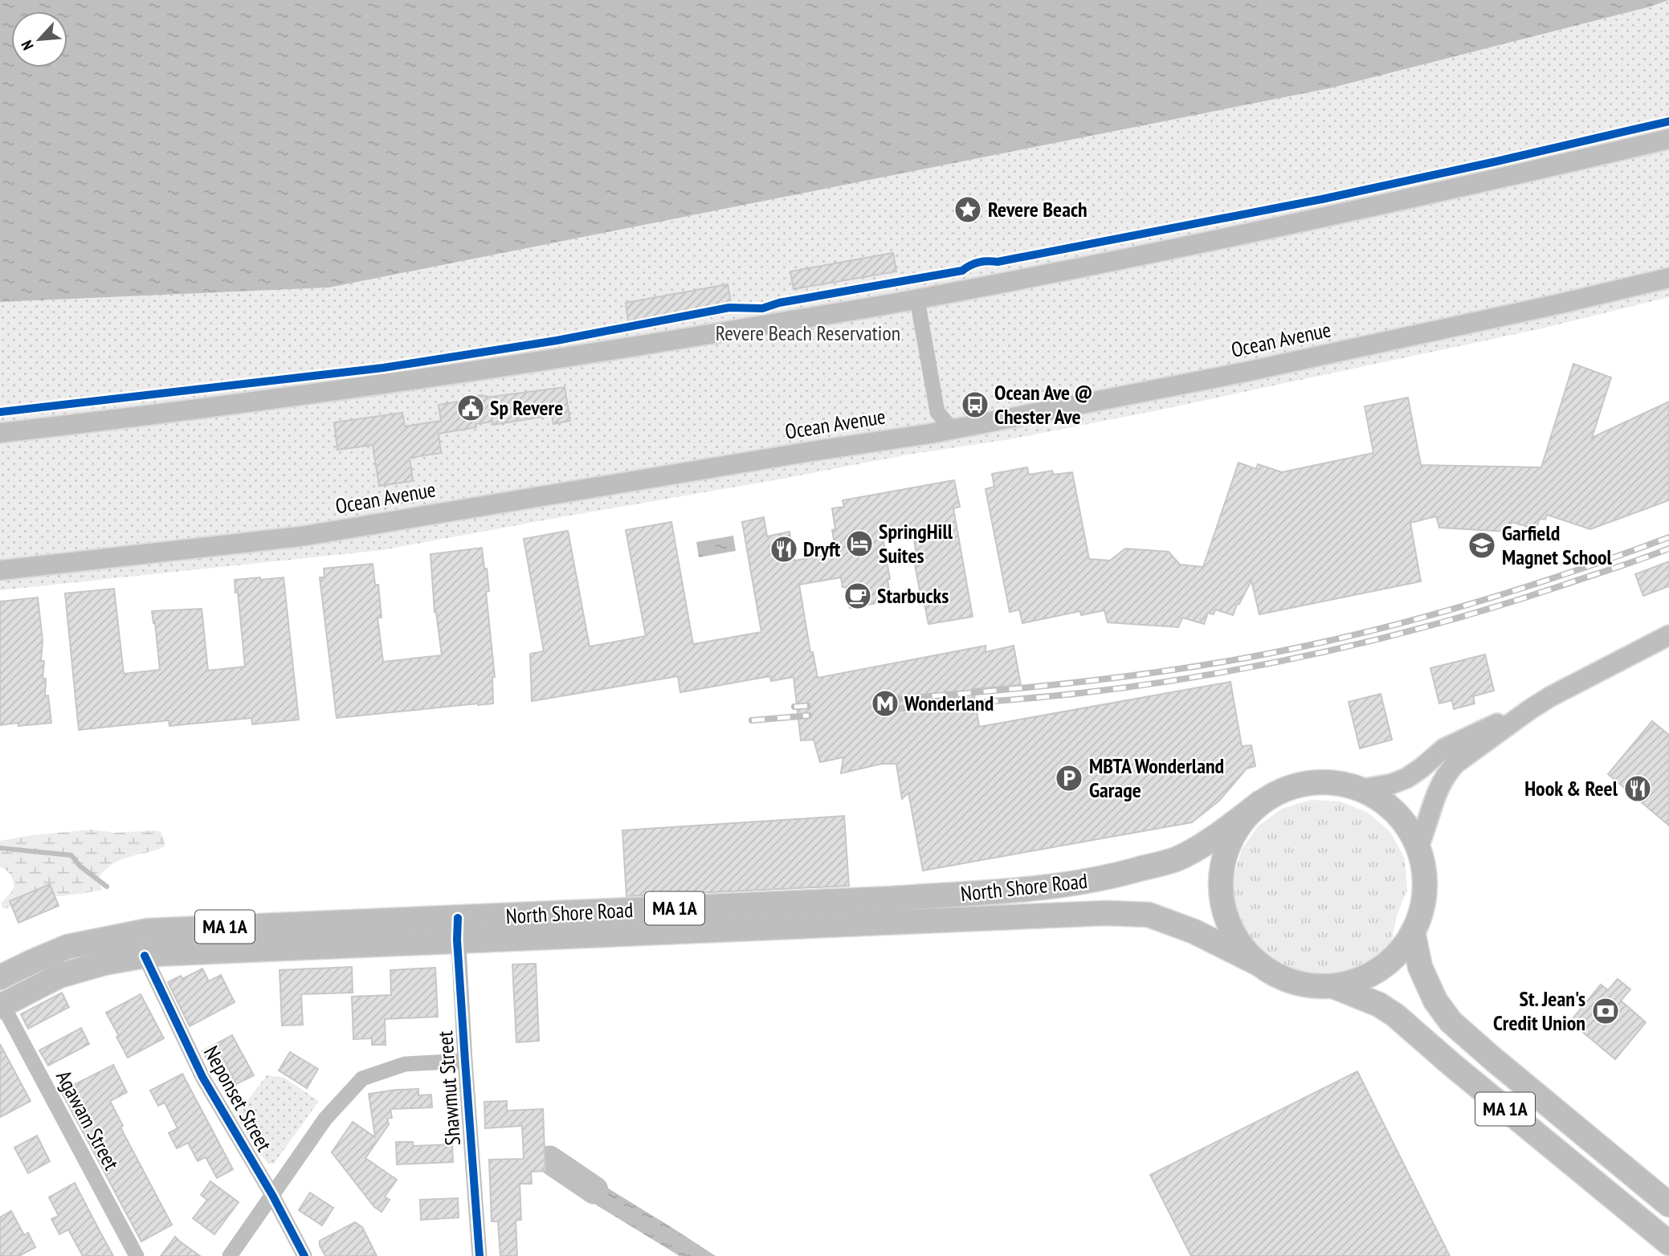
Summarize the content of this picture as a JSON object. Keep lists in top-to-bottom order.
{
  "streets": {
    "highway": ["North Shore Road", "MA 1A"],
    "main road": ["Ocean Avenue"],
    "street": ["Shawmut Street", "Neponset Street", "Agawam Street"]
  },
  "crossings": [
    ["North Shore Road", "MA 1A"],
    ["North Shore Road", "Shawmut Street"],
    ["North Shore Road", "Neponset Street"],
    ["North Shore Road", "Agawam Street"]
  ],
  "parks": ["Revere Beach Reservation"],
  "places": {
    "place": ["Revere Beach"],
    "bus stop": ["Ocean Ave @ Chester Ave"],
    "public building": ["Sp Revere"],
    "hotel": ["SpringHill Suites"],
    "school or university": ["Garfield Magnet School"],
    "restaurant": ["Dryft", "Hook & Reel"],
    "cafe": ["Starbucks"],
    "metro station": ["Wonderland"],
    "parking": ["MBTA Wonderland Garage"],
    "bank": ["St. Jean's Credit Union"]
  },
  "north": "bottom left"
}
